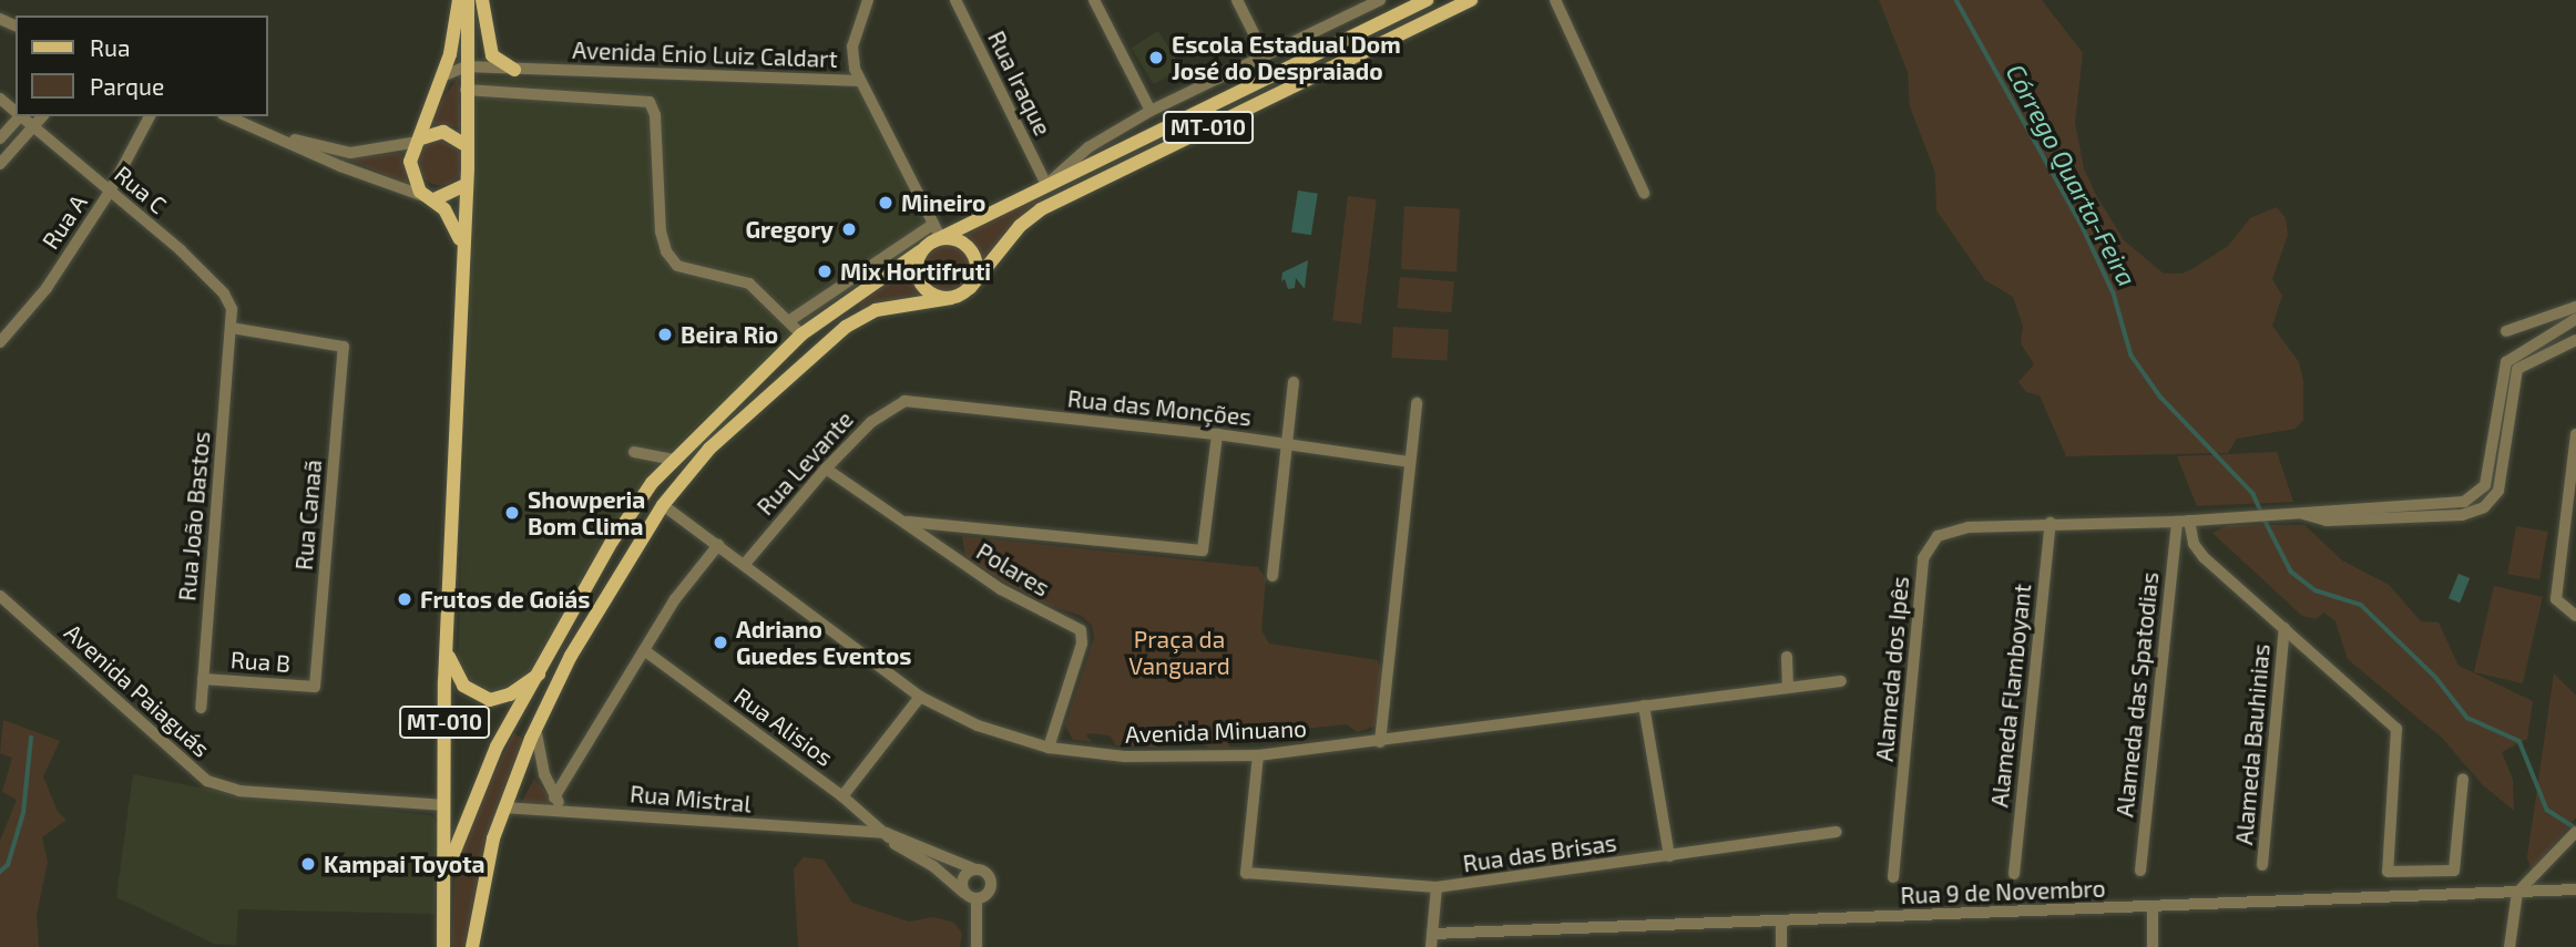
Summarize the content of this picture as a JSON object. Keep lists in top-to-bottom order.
{
  "streets": {
    "main road": ["MT-010"],
    "street": [
      "Avenida Enio Luiz Caldart",
      "Rua Iraque",
      "Rua C",
      "Rua A",
      "Rua das Monções",
      "Rua Levante",
      "Rua Canaã",
      "Rua João Bastos",
      "Polares",
      "Rua B",
      "Alameda dos Ipês",
      "Avenida Paiaguás",
      "Alameda das Spatodias",
      "Alameda Flamboyant",
      "Rua Alisios",
      "Avenida Minuano",
      "Alameda Bauhinias",
      "Rua Mistral",
      "Rua das Brisas",
      "Rua 9 de Novembro"
    ]
  },
  "crossings": [
    ["Avenida Enio Luiz Caldart", "MT-010"],
    ["Rua Iraque", "MT-010"],
    ["MT-010", "Avenida Paiaguás"],
    ["MT-010", "Avenida Minuano"],
    ["MT-010", "Rua Mistral"],
    ["Rua C", "Rua A"],
    ["Rua C", "Rua Canaã"],
    ["Rua C", "Rua João Bastos"],
    ["Rua das Monções", "Rua Levante"],
    ["Rua Levante", "Polares"],
    ["Rua Levante", "Avenida Minuano"],
    ["Rua Canaã", "Rua João Bastos"],
    ["Rua Canaã", "Rua B"],
    ["Rua João Bastos", "Rua B"],
    ["Polares", "Avenida Minuano"],
    ["Alameda dos Ipês", "Alameda das Spatodias"],
    ["Alameda dos Ipês", "Alameda Flamboyant"],
    ["Rua Alisios", "Rua Mistral"],
    ["Avenida Minuano", "Rua das Brisas"]
  ],
  "water": ["Córrego Quarta-Feira"],
  "parks": ["Praça da Vanguard"],
  "places": [
    "Escola Estadual Dom José do Despraiado",
    "Mineiro",
    "Gregory",
    "Mix Hortifruti",
    "Beira Rio",
    "Showperia Bom Clima",
    "Frutos de Goiás",
    "Adriano Guedes Eventos",
    "Kampai Toyota"
  ],
  "legend": ["Rua", "Parque"]
}
